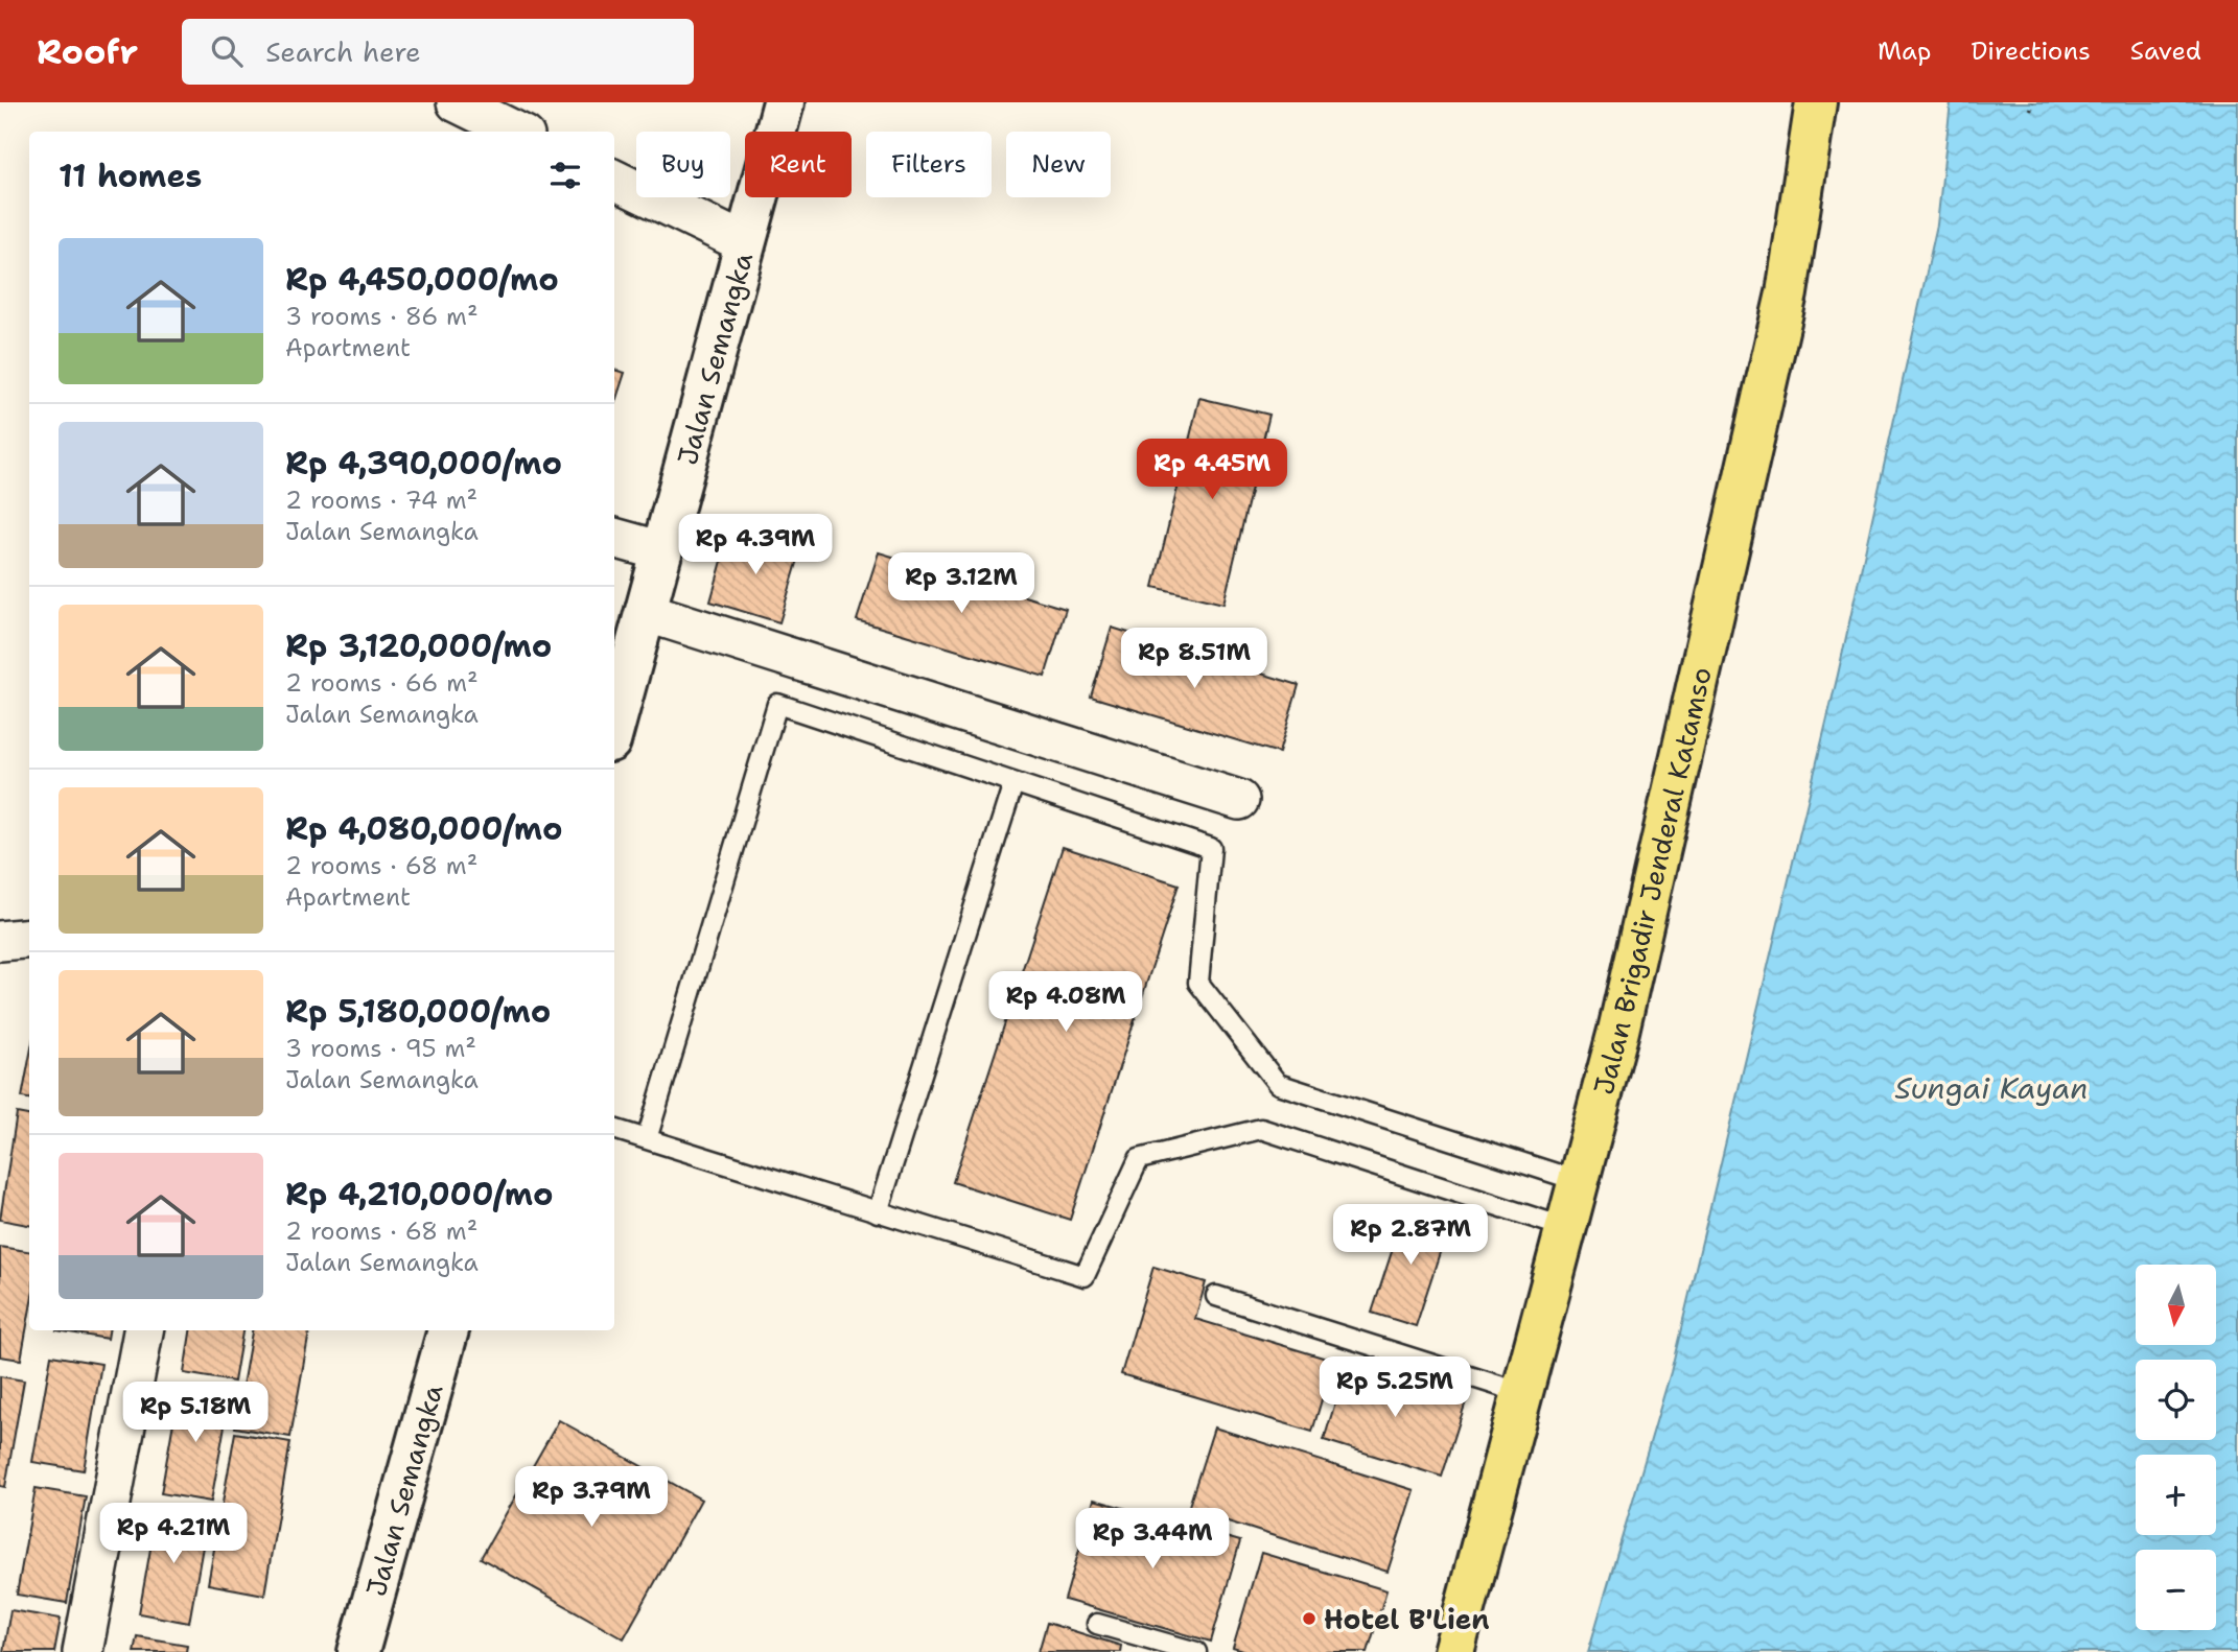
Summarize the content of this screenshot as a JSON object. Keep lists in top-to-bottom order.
{
  "streets": {
    "highway": ["Jalan Brigadir Jenderal Katamso"],
    "street": ["Jalan Semangka"]
  },
  "water": ["Sungai Kayan"],
  "places": ["Hotel B'Lien"],
  "north": "bottom",
  "page": {
    "header": "Roofr",
    "search": "Search here",
    "nav": ["Map", "Directions", "Saved"],
    "chip": [
      "Buy",
      "Rent",
      "Filters",
      "New"
    ],
    "heading": "11 homes",
    "list": [
      {
        "name": "Rp 4,450,000/mo",
        "note": "3 rooms · 86 m² · Apartment"
      },
      {
        "name": "Rp 4,390,000/mo",
        "note": "2 rooms · 74 m² · Jalan Semangka"
      },
      {
        "name": "Rp 3,120,000/mo",
        "note": "2 rooms · 66 m² · Jalan Semangka"
      },
      {
        "name": "Rp 4,080,000/mo",
        "note": "2 rooms · 68 m² · Apartment"
      },
      {
        "name": "Rp 5,180,000/mo",
        "note": "3 rooms · 95 m² · Jalan Semangka"
      },
      {
        "name": "Rp 4,210,000/mo",
        "note": "2 rooms · 68 m² · Jalan Semangka"
      }
    ],
    "price": [
      "Rp 4.45M",
      "Rp 4.39M",
      "Rp 3.12M",
      "Rp 8.51M",
      "Rp 4.08M",
      "Rp 2.87M",
      "Rp 5.25M",
      "Rp 5.18M",
      "Rp 3.79M",
      "Rp 4.21M",
      "Rp 3.44M"
    ],
    "map_buttons": ["+", "−"]
  }
}
